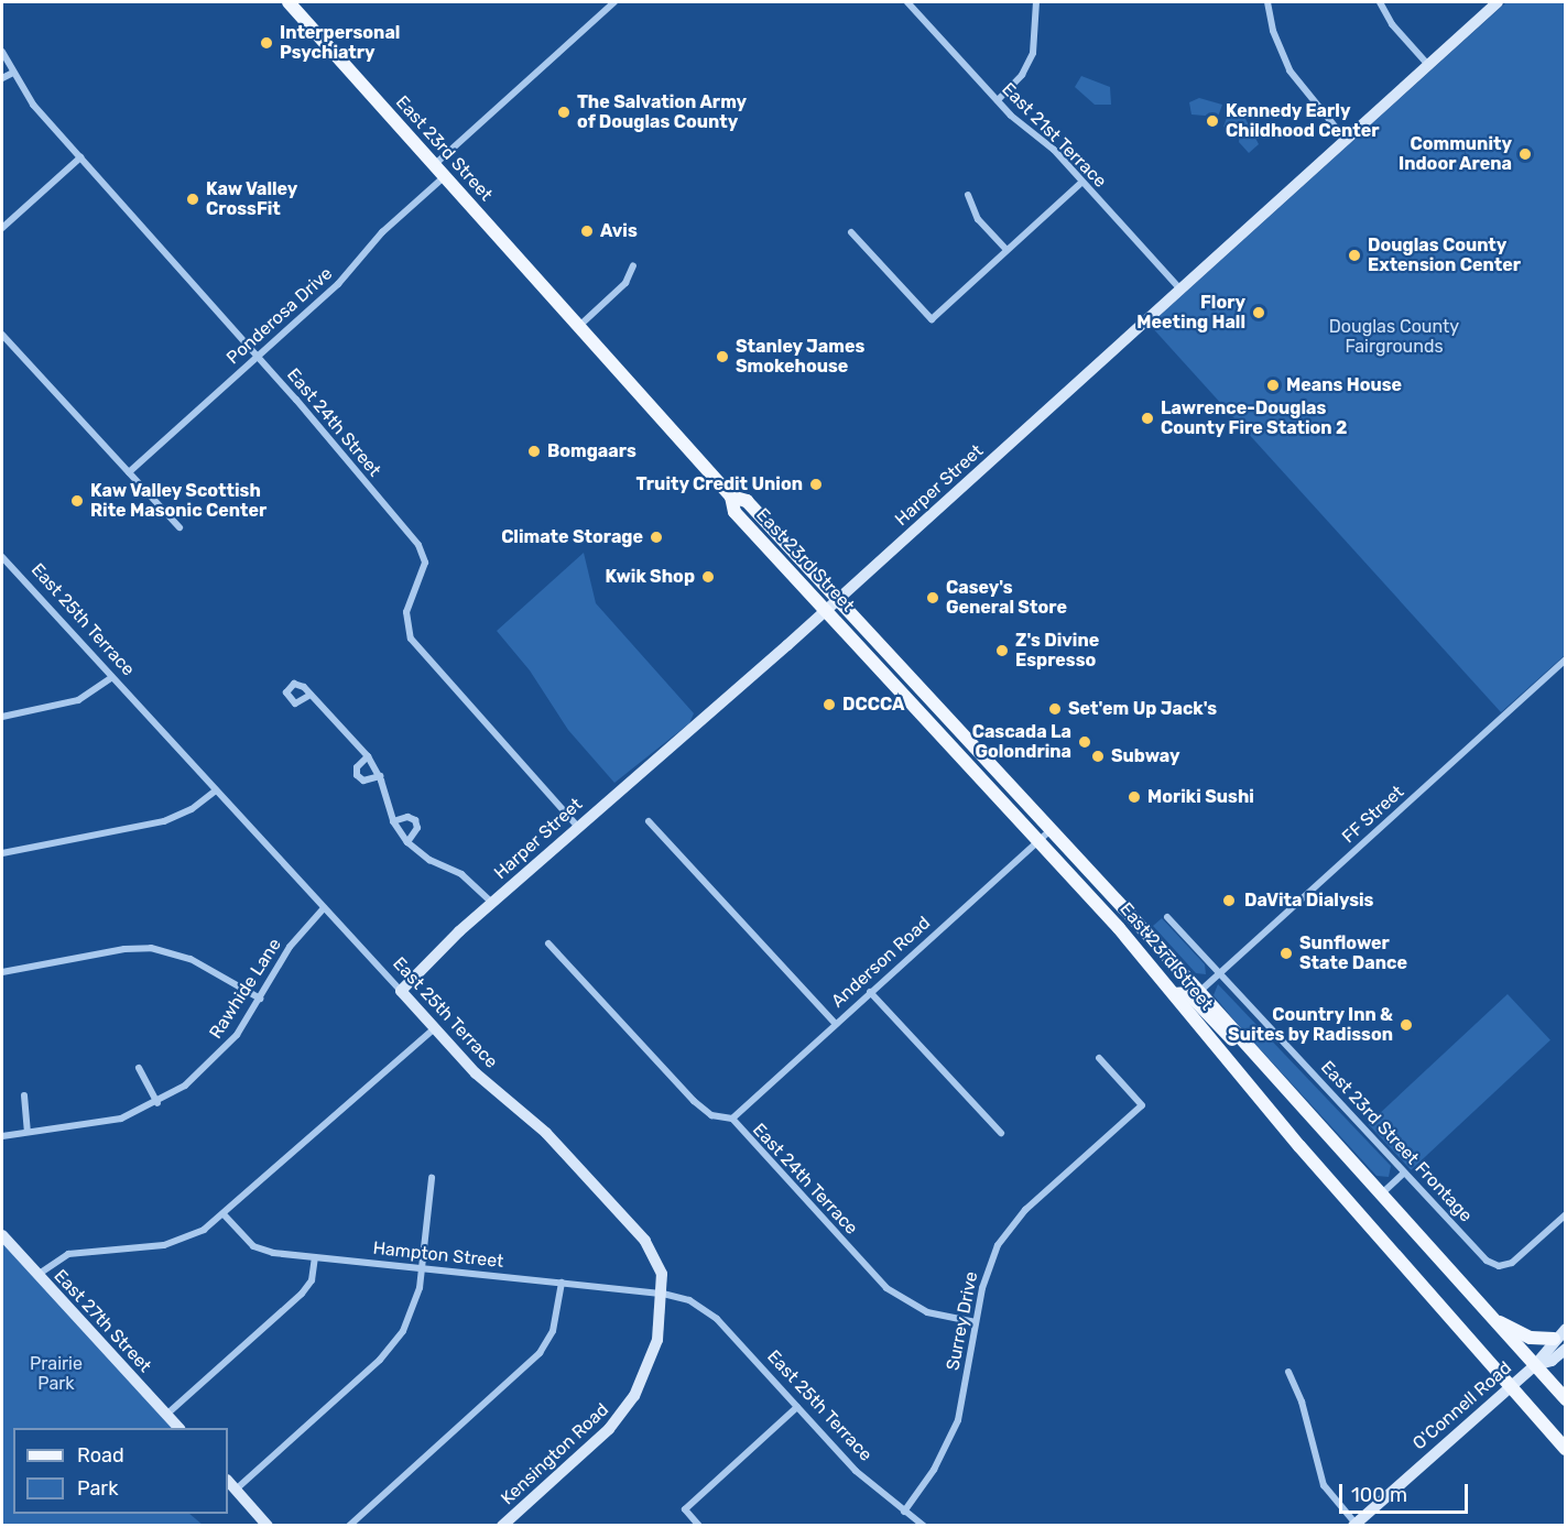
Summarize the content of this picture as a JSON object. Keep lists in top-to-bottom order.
{
  "streets": {
    "main road": ["East 23rd Street"],
    "street": [
      "East 21st Terrace",
      "Ponderosa Drive",
      "East 24th Street",
      "Harper Street",
      "East 25th Terrace",
      "FF Street",
      "Anderson Road",
      "Rawhide Lane",
      "East 23rd Street Frontage",
      "East 24th Terrace",
      "Hampton Street",
      "East 27th Street",
      "Surrey Drive",
      "O'Connell Road",
      "Kensington Road"
    ]
  },
  "crossings": [
    ["East 21st Terrace", "Harper Street"],
    ["East 23rd Street", "Ponderosa Drive"],
    ["East 23rd Street", "Harper Street"],
    ["East 23rd Street", "FF Street"],
    ["East 23rd Street", "Anderson Road"],
    ["East 23rd Street", "O'Connell Road"],
    ["Ponderosa Drive", "East 24th Street"],
    ["East 24th Street", "Harper Street"],
    ["Harper Street", "East 25th Terrace"],
    ["East 25th Terrace", "Rawhide Lane"],
    ["East 25th Terrace", "Hampton Street"],
    ["East 25th Terrace", "Surrey Drive"],
    ["East 25th Terrace", "Kensington Road"],
    ["FF Street", "East 23rd Street Frontage"],
    ["Anderson Road", "East 24th Terrace"],
    ["East 24th Terrace", "Surrey Drive"],
    ["Hampton Street", "Kensington Road"]
  ],
  "parks": ["Douglas County Fairgrounds", "Prairie Park"],
  "places": [
    "Interpersonal Psychiatry",
    "The Salvation Army of Douglas County",
    "Kennedy Early Childhood Center",
    "Community Indoor Arena",
    "Kaw Valley CrossFit",
    "Avis",
    "Douglas County Extension Center",
    "Flory Meeting Hall",
    "Stanley James Smokehouse",
    "Means House",
    "Lawrence-Douglas County Fire Station 2",
    "Bomgaars",
    "Truity Credit Union",
    "Kaw Valley Scottish Rite Masonic Center",
    "Climate Storage",
    "Kwik Shop",
    "Casey's General Store",
    "Z's Divine Espresso",
    "DCCCA",
    "Set'em Up Jack's",
    "Cascada La Golondrina",
    "Subway",
    "Moriki Sushi",
    "DaVita Dialysis",
    "Sunflower State Dance",
    "Country Inn & Suites by Radisson"
  ],
  "legend": ["Road", "Park"],
  "scale_bar": "100 m"
}
